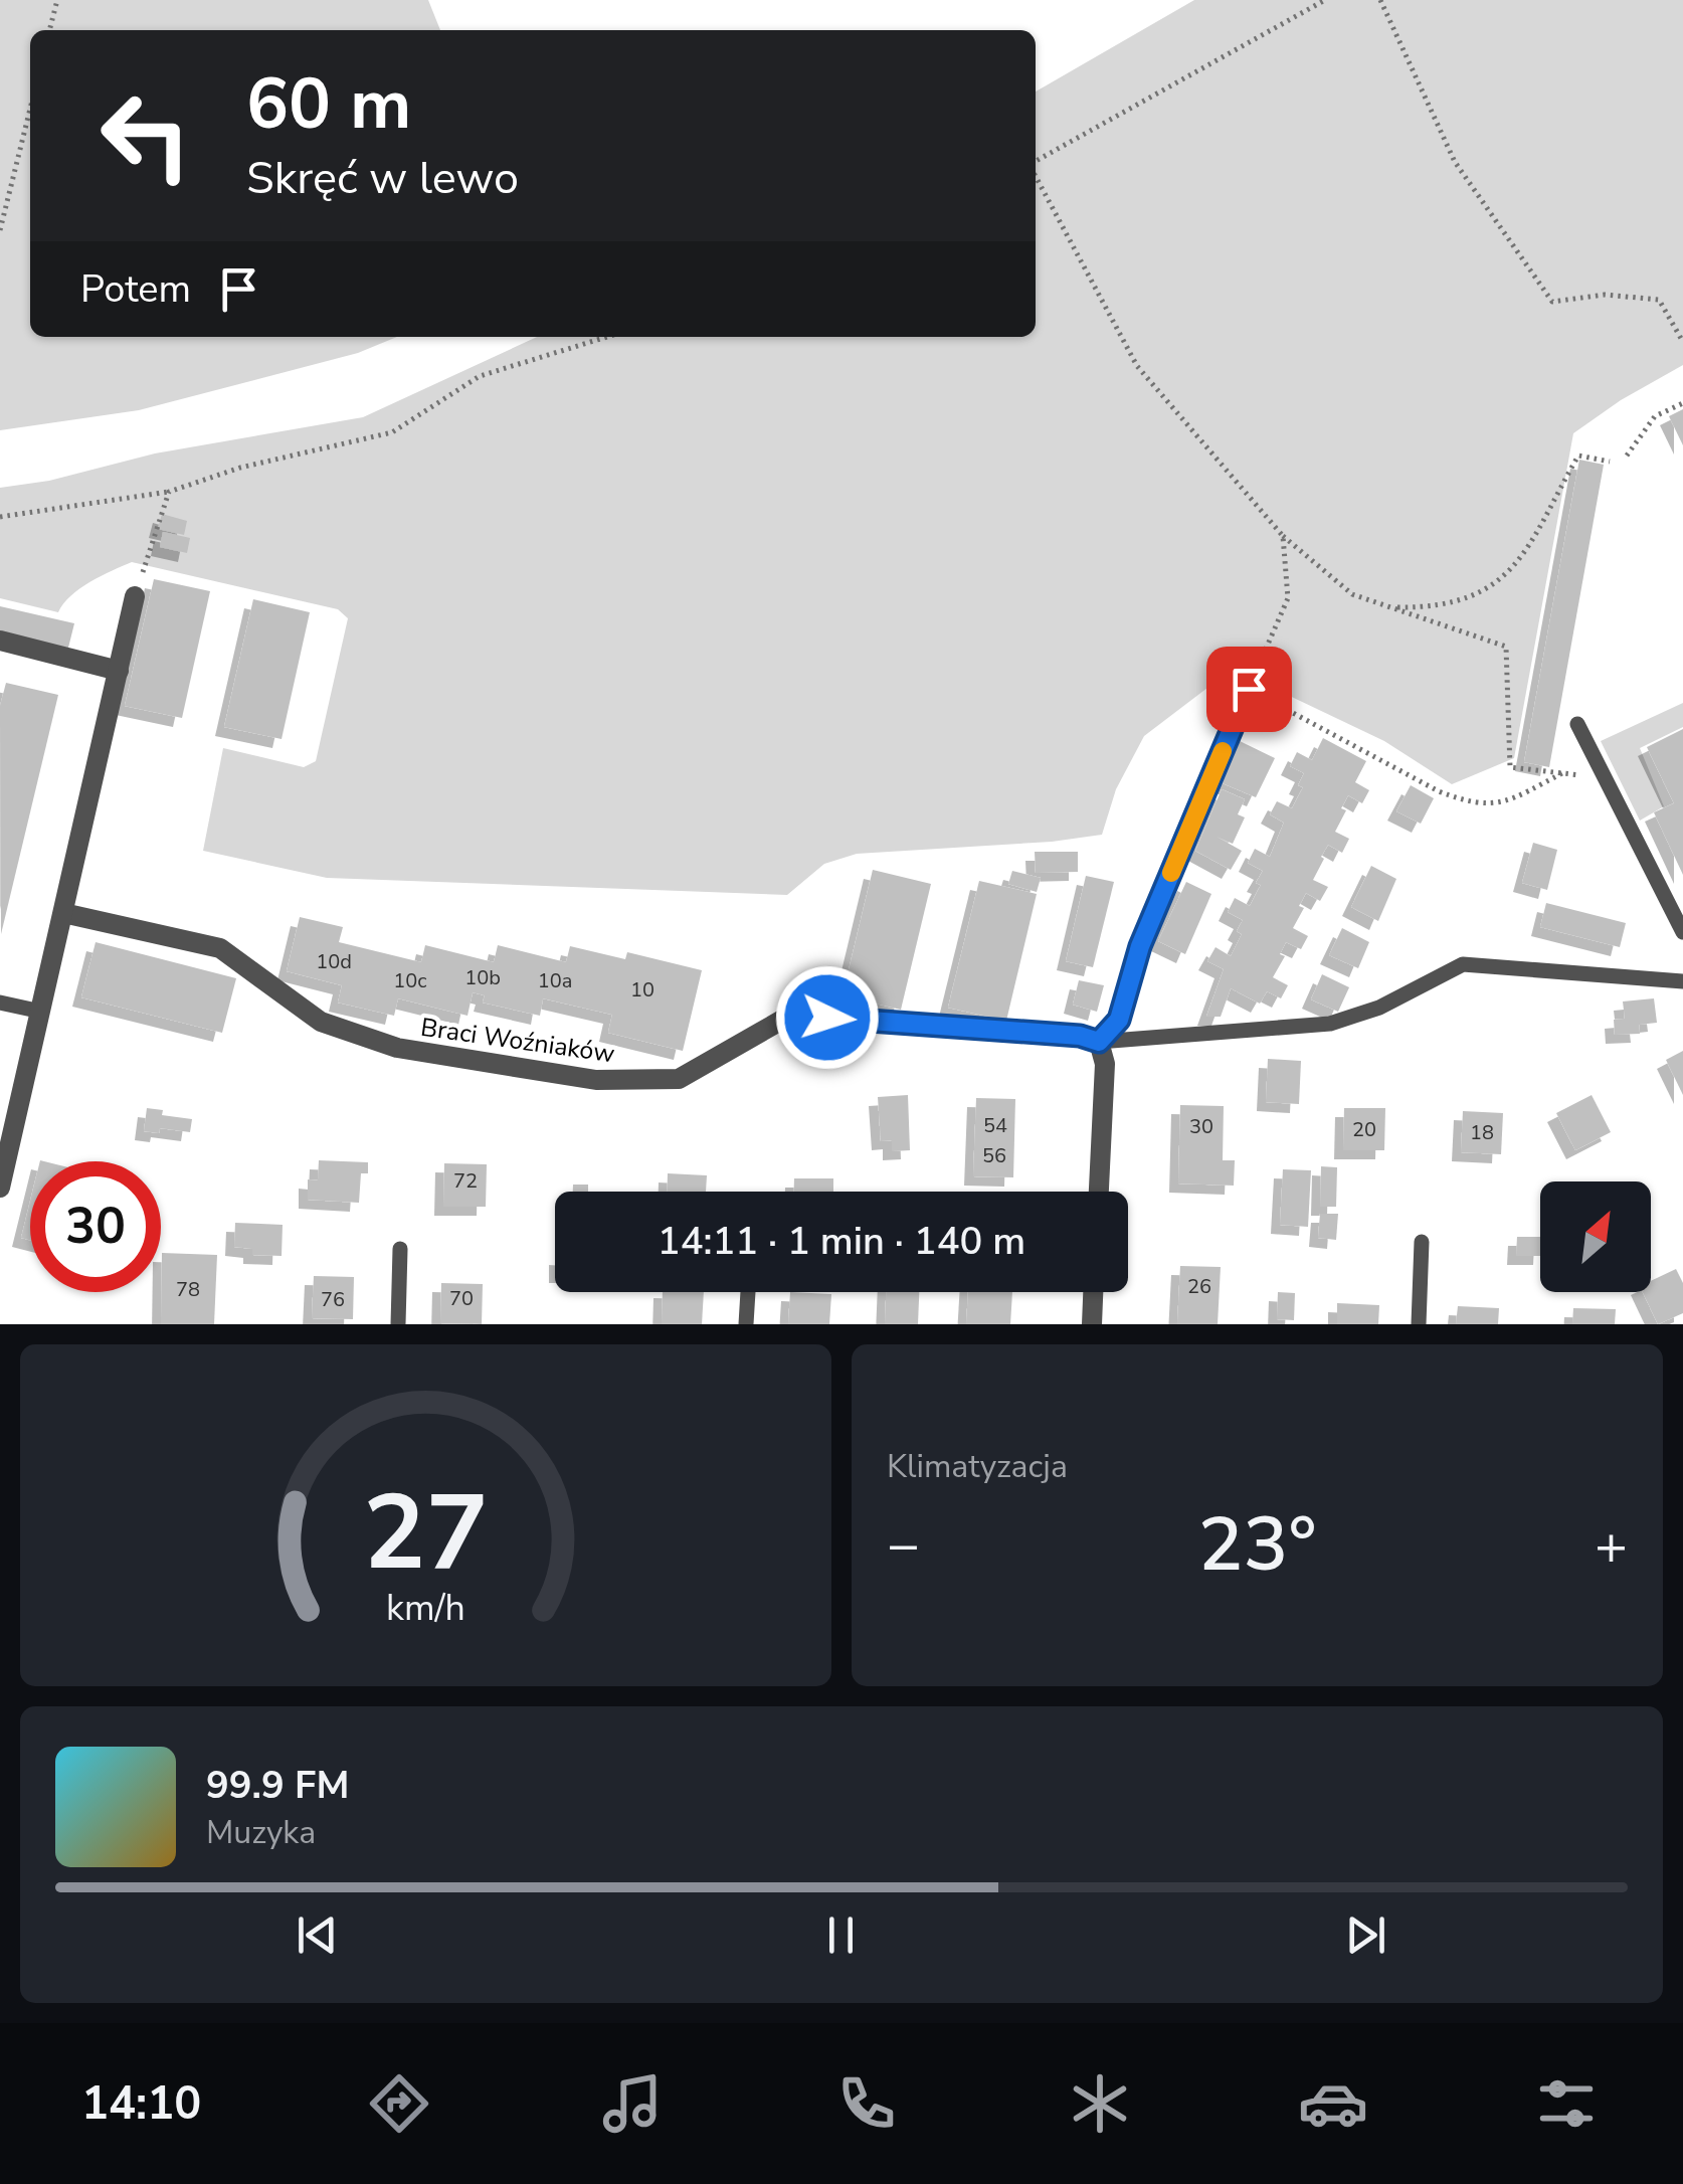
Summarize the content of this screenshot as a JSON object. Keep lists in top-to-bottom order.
{
  "streets": {
    "street": ["Braci Woźniaków"]
  },
  "house_numbers": [
    "10d",
    "10b",
    "10c",
    "10a",
    "10",
    "54",
    "30",
    "20",
    "18",
    "56",
    "72",
    "26",
    "78",
    "70",
    "76"
  ],
  "north": "top right",
  "page": {
    "turn": ["60 m", "Skręć w lewo"],
    "then": "Potem",
    "limit": "30",
    "trip": "14:11 · 1 min · 140 m",
    "tile": "Klimatyzacja",
    "heat": ["−", "23°", "+"],
    "song": ["99.9 FM", "Muzyka"],
    "tabs": "14:10",
    "gauge": ["27", "km/h"]
  }
}
